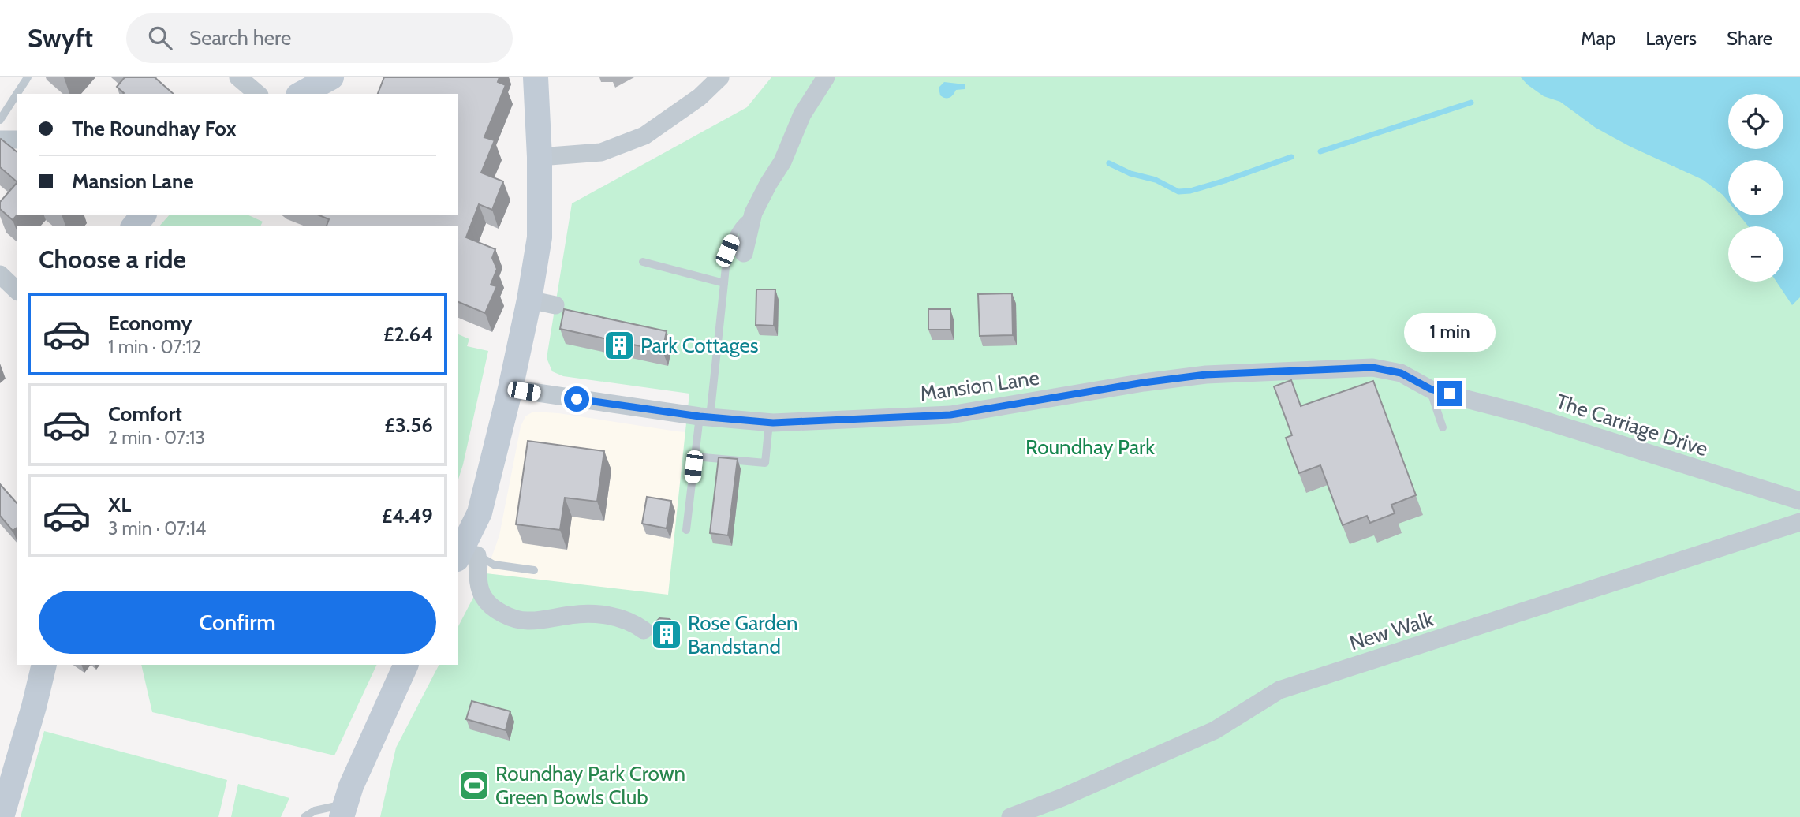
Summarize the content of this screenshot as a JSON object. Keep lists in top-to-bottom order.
{
  "streets": {
    "street": ["Mansion Lane", "The Carriage Drive", "New Walk"]
  },
  "crossings": [
    ["Mansion Lane", "The Carriage Drive"]
  ],
  "parks": ["Roundhay Park"],
  "places": {
    "building": ["Park Cottages", "Rose Garden Bandstand"],
    "sports": ["Roundhay Park Crown Green Bowls Club"]
  },
  "page": {
    "header": "Swyft",
    "search": "Search here",
    "nav": ["Map", "Layers", "Share"],
    "map_buttons": ["+", "−"],
    "banner": ["The Roundhay Fox", "Mansion Lane"],
    "heading": "Choose a ride",
    "list": [
      {
        "name": "Economy",
        "note": "1 min · 07:12",
        "value": "£2.64"
      },
      {
        "name": "Comfort",
        "note": "2 min · 07:13",
        "value": "£3.56"
      },
      {
        "name": "XL",
        "note": "3 min · 07:14",
        "value": "£4.49"
      }
    ],
    "bubble": "1 min",
    "buttons": "Confirm"
  }
}
